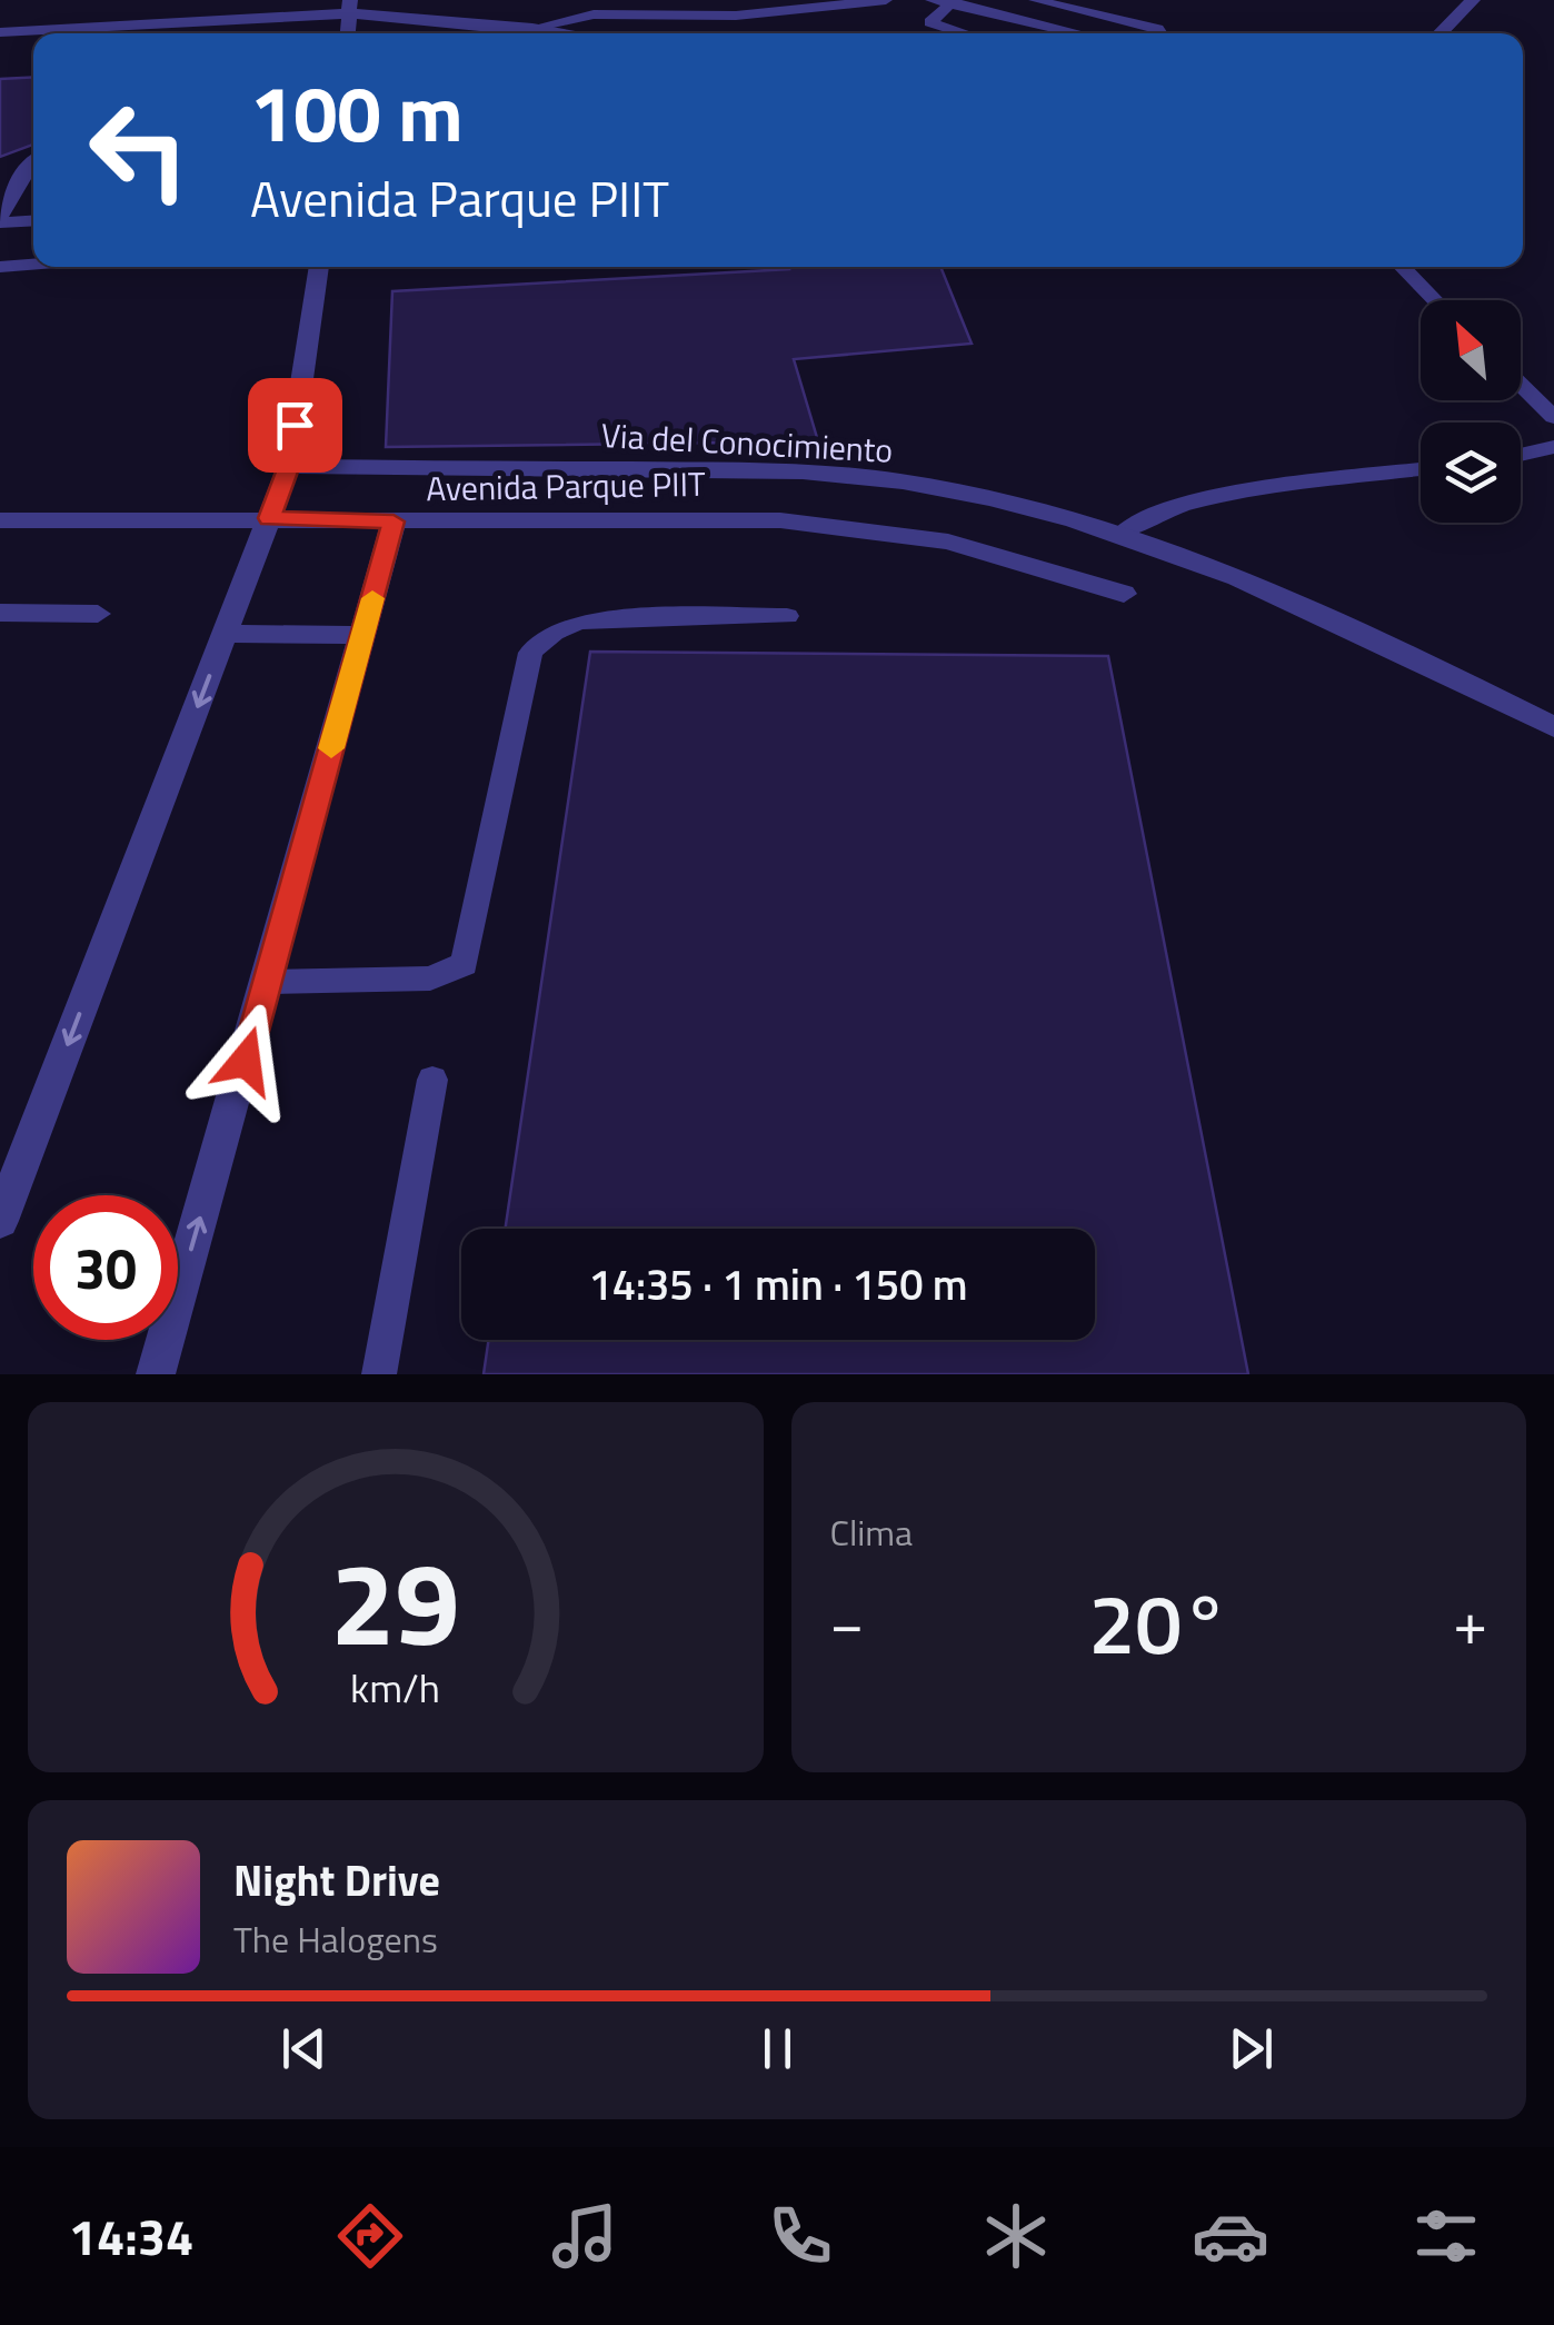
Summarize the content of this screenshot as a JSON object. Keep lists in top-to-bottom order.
{
  "streets": {
    "street": ["Via del Conocimiento", "Avenida Parque PIIT"]
  },
  "north": "top left",
  "page": {
    "turn": ["100 m", "Avenida Parque PIIT"],
    "limit": "30",
    "trip": "14:35 · 1 min · 150 m",
    "tile": "Clima",
    "heat": ["−", "20°", "+"],
    "song": ["Night Drive", "The Halogens"],
    "tabs": "14:34",
    "gauge": ["29", "km/h"]
  }
}
